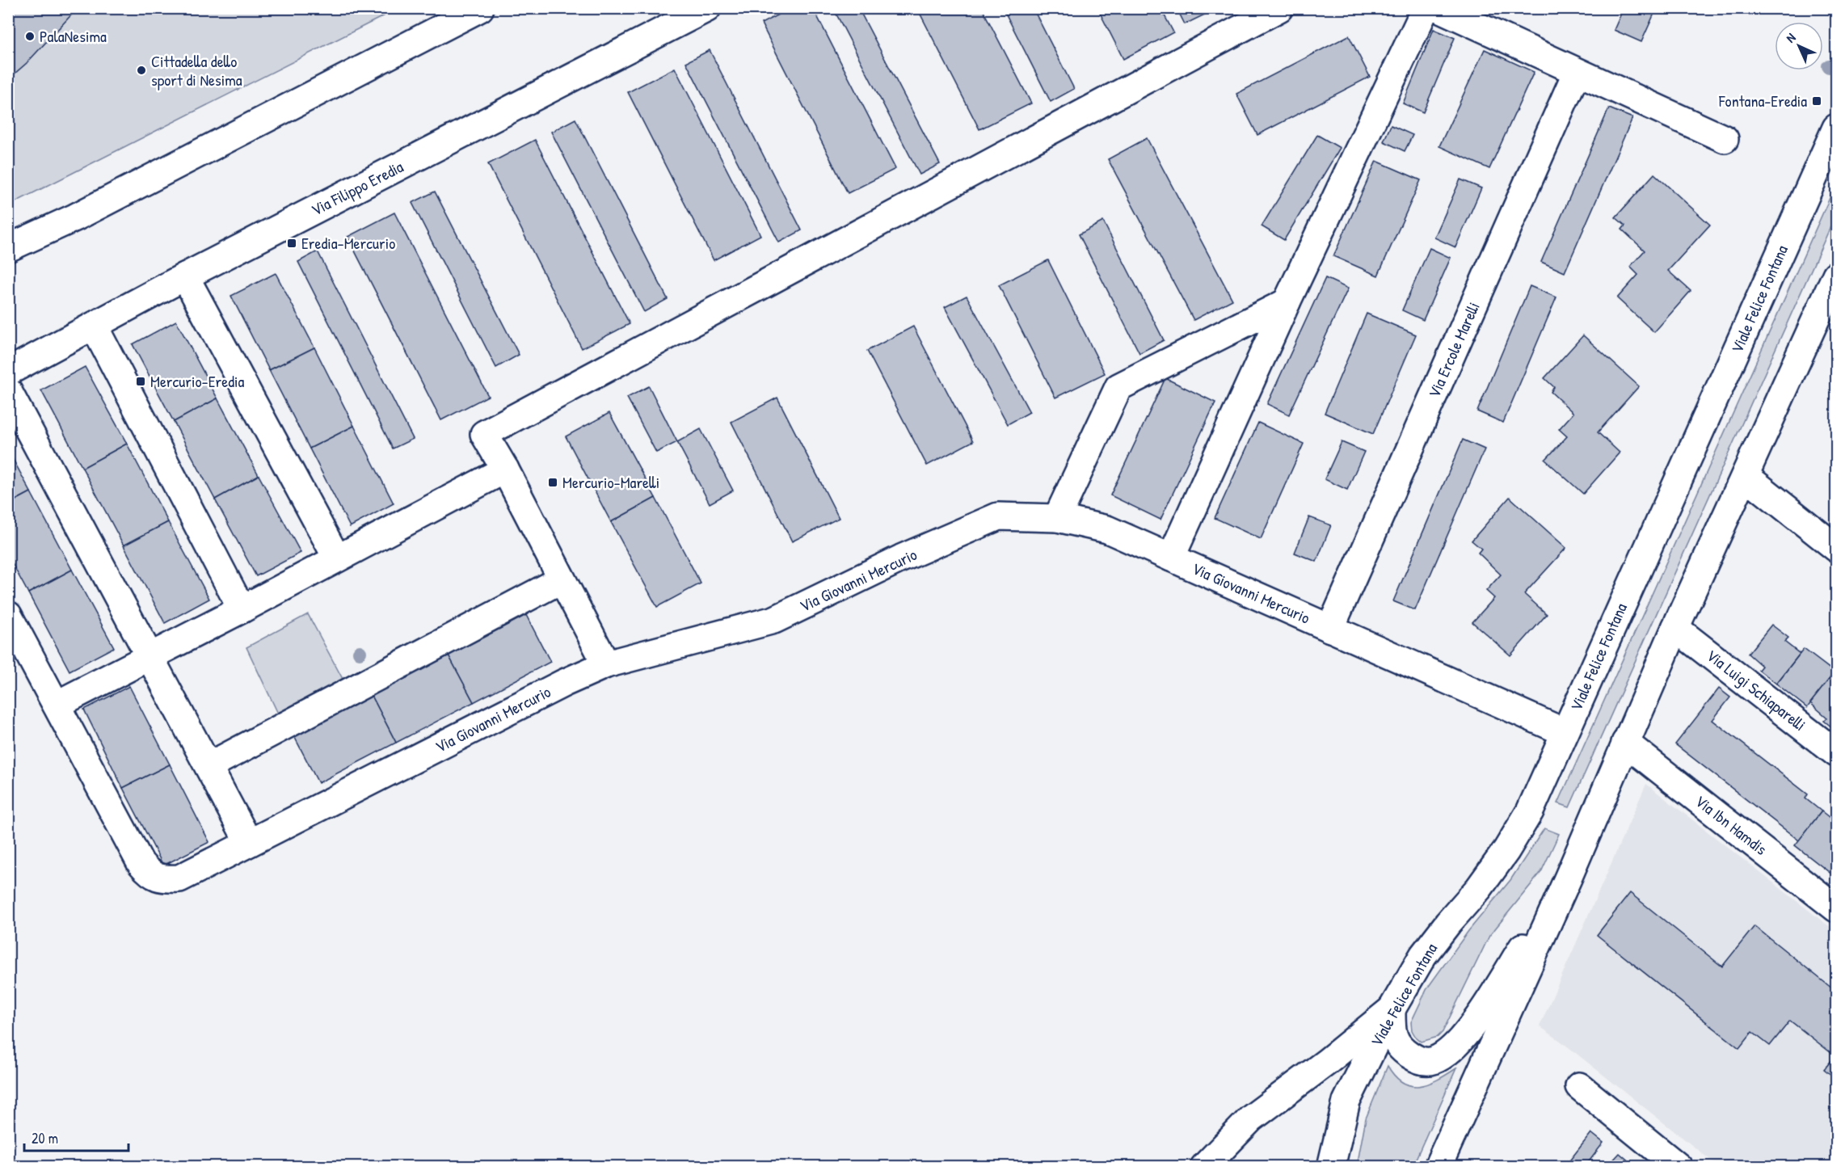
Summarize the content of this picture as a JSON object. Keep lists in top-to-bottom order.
{
  "streets": {
    "street": [
      "Via Filippo Eredia",
      "Viale Felice Fontana",
      "Via Ercole Marelli",
      "Via Giovanni Mercurio",
      "Via Luigi Schiaparelli",
      "Via Ibn Hamdis"
    ]
  },
  "crossings": [
    ["Viale Felice Fontana", "Via Giovanni Mercurio"],
    ["Via Ercole Marelli", "Via Giovanni Mercurio"]
  ],
  "places": {
    "other": ["PalaNesima", "Cittadella dello sport di Nesima"],
    "transit": [
      "Fontana-Eredia",
      "Eredia-Mercurio",
      "Mercurio-Eredia",
      "Mercurio-Marelli"
    ]
  },
  "scale_bar": "20 m",
  "north": "top left"
}
